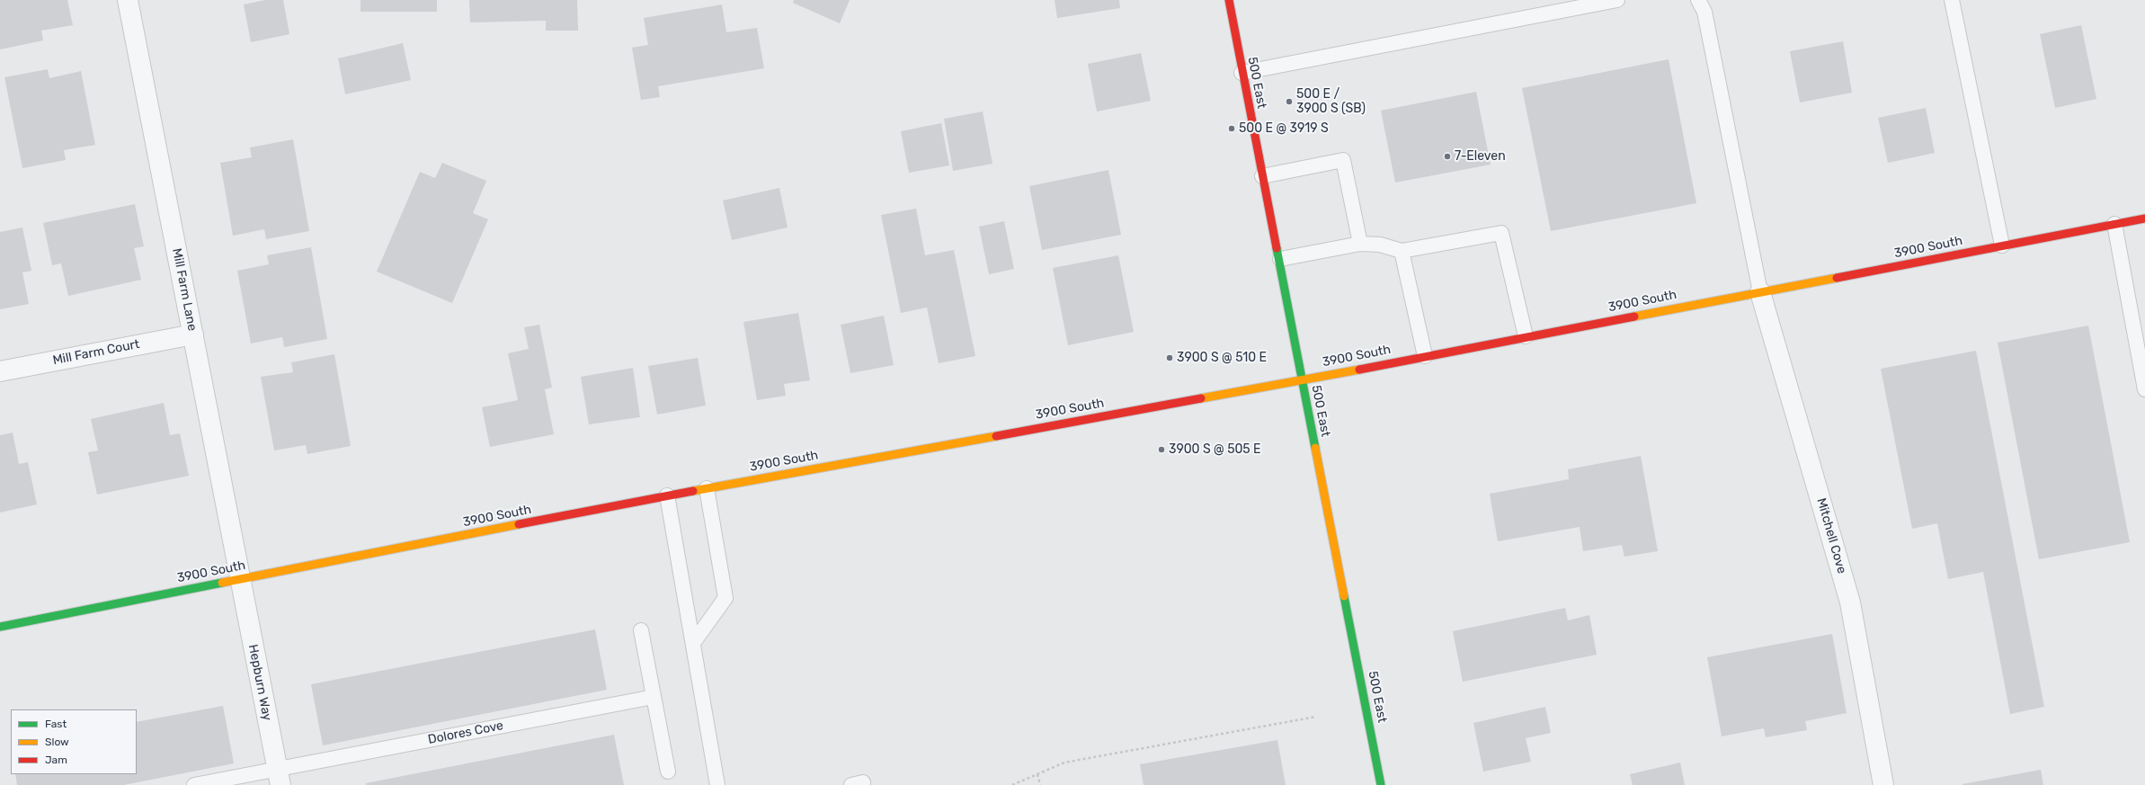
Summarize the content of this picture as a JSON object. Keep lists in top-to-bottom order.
{
  "streets": {
    "main road": ["500 East", "3900 South"],
    "street": [
      "Mill Farm Lane",
      "Mill Farm Court",
      "Mitchell Cove",
      "Hepburn Way"
    ],
    "lane": ["Dolores Cove"]
  },
  "crossings": [
    ["500 East", "3900 South"],
    ["3900 South", "Mill Farm Lane"],
    ["3900 South", "Mitchell Cove"],
    ["3900 South", "Hepburn Way"],
    ["Mill Farm Lane", "Mill Farm Court"],
    ["Mill Farm Lane", "Hepburn Way"],
    ["Hepburn Way", "Dolores Cove"]
  ],
  "places": [
    "500 E / 3900 S (SB)",
    "500 E @ 3919 S",
    "7-Eleven",
    "3900 S @ 510 E",
    "3900 S @ 505 E"
  ],
  "legend": ["Fast", "Slow", "Jam"]
}
